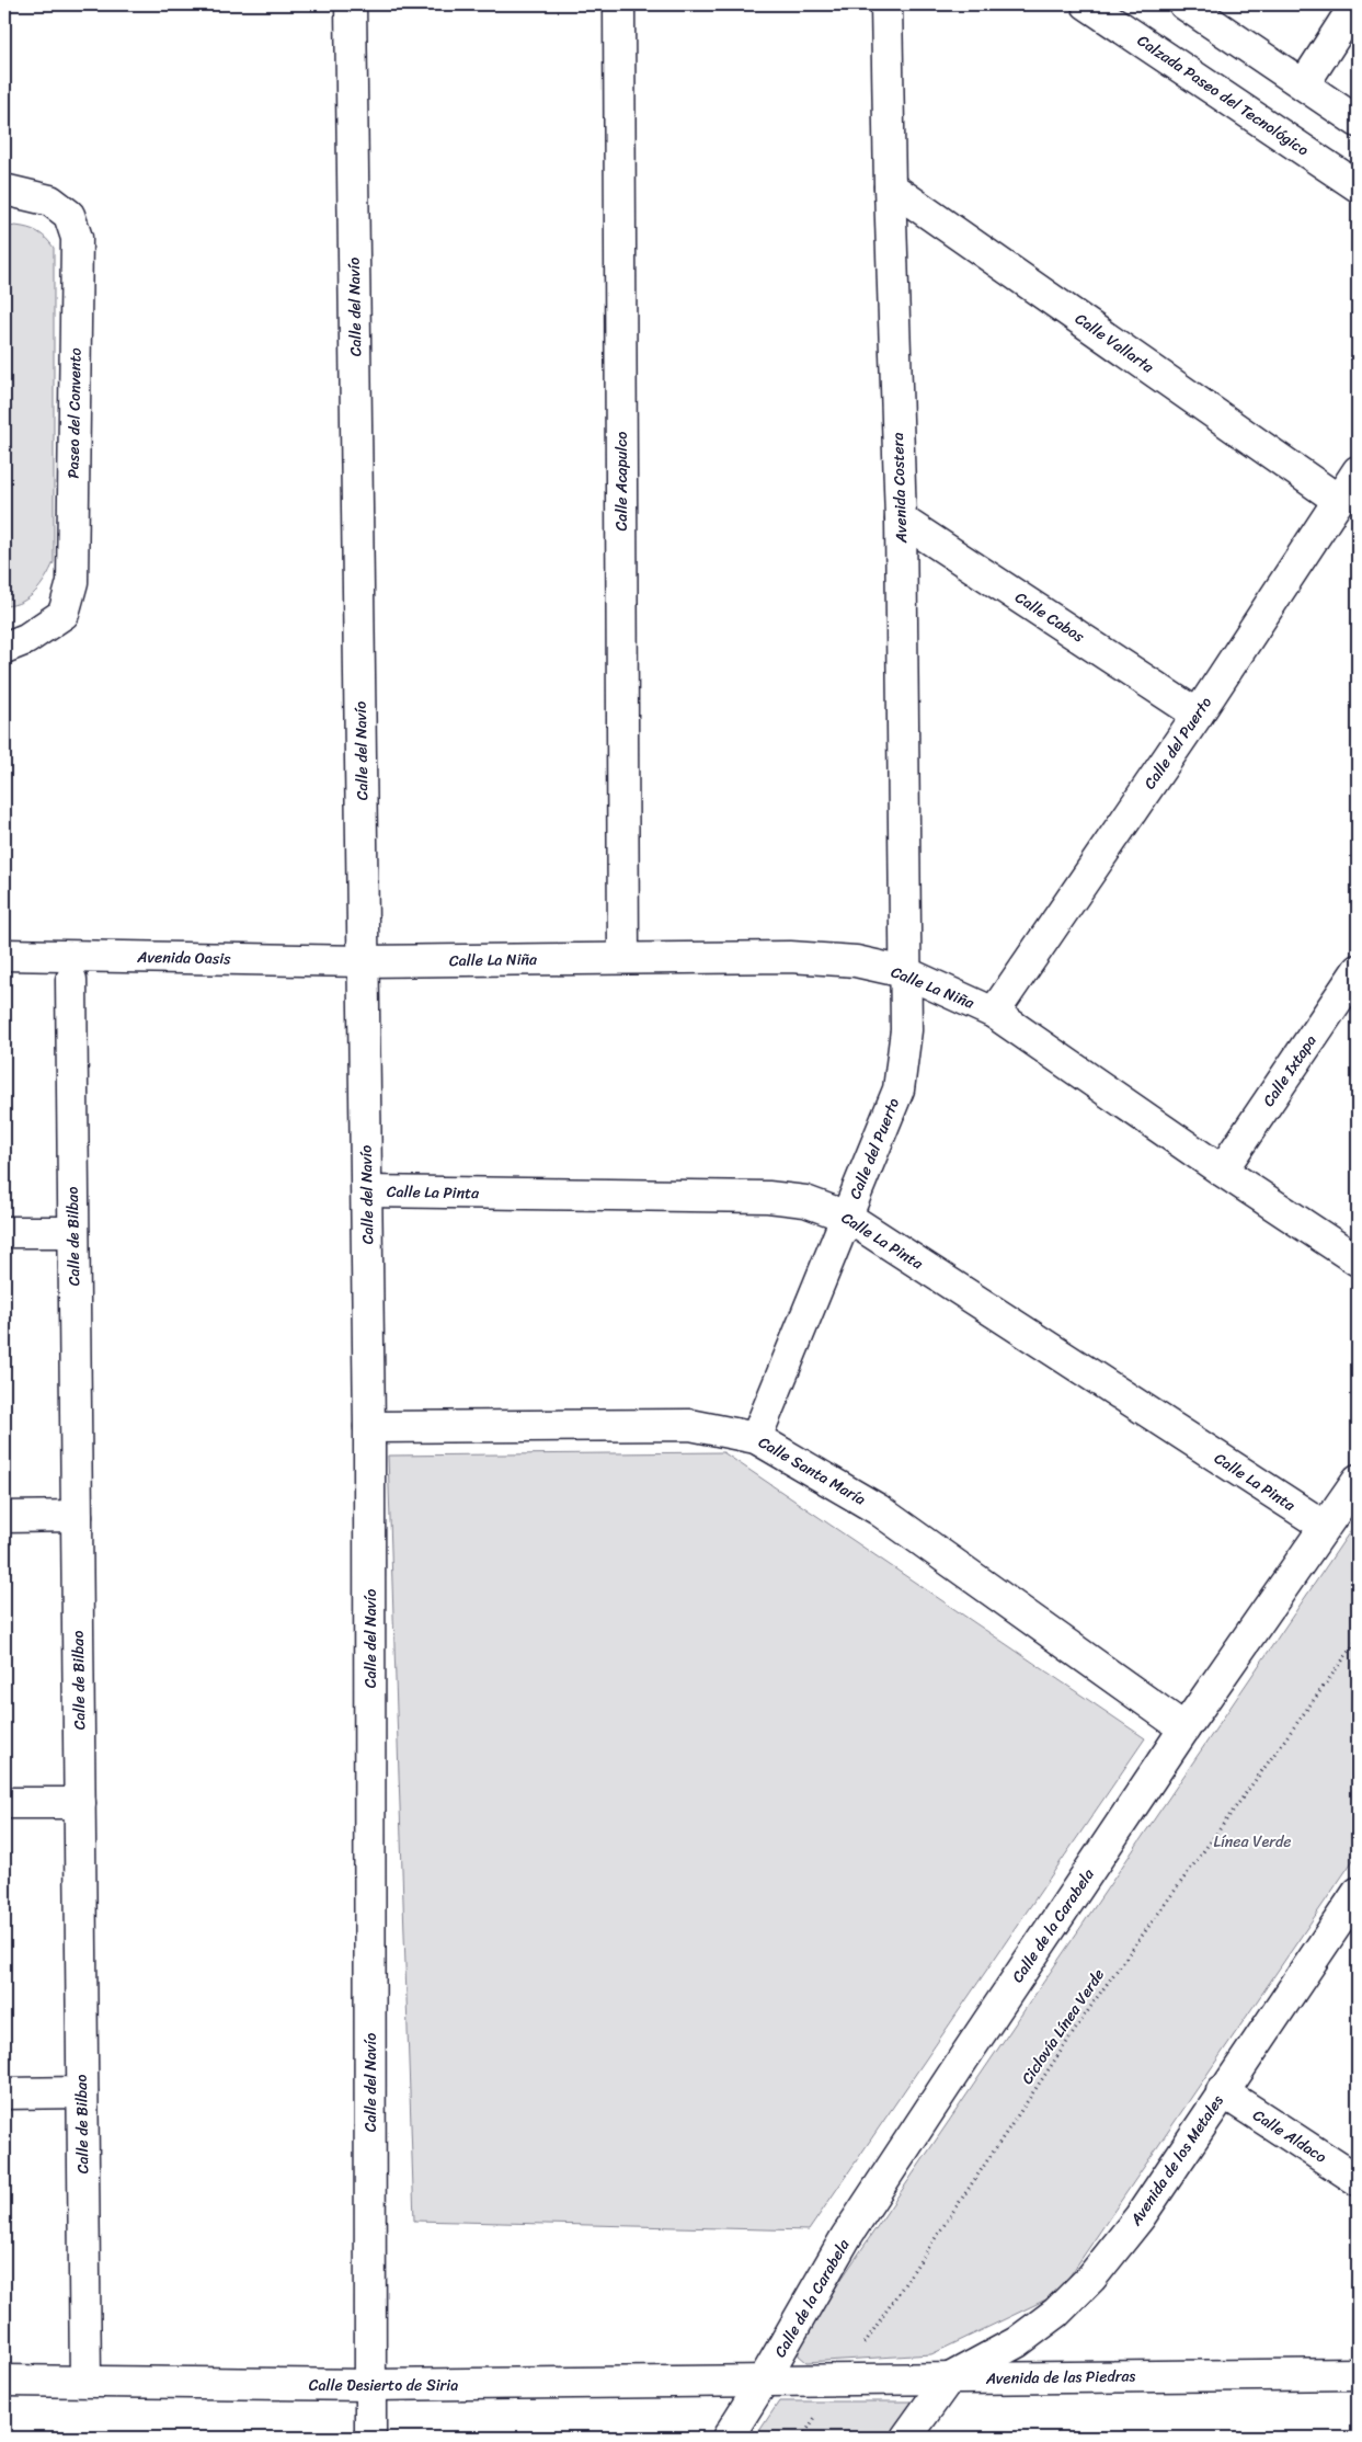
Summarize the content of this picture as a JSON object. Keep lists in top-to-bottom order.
{
  "streets": {
    "street": [
      "Calzada Paseo del Tecnológico",
      "Calle del Navío",
      "Calle Vallarta",
      "Paseo del Convento",
      "Calle Acapulco",
      "Avenida Costera",
      "Calle Cabos",
      "Calle del Puerto",
      "Avenida Oasis",
      "Calle La Niña",
      "Calle Ixtapa",
      "Calle La Pinta",
      "Calle de Bilbao",
      "Calle Santa María",
      "Calle de la Carabela",
      "Calle Aldaco",
      "Avenida de los Metales",
      "Avenida de las Piedras",
      "Calle Desierto de Siria"
    ],
    "path": ["Ciclovía Línea Verde"]
  },
  "crossings": [
    ["Calle del Navío", "Avenida Oasis"],
    ["Calle del Navío", "Calle La Niña"],
    ["Calle del Navío", "Calle La Pinta"],
    ["Calle del Navío", "Calle Santa María"],
    ["Calle del Navío", "Calle Desierto de Siria"],
    ["Calle Vallarta", "Avenida Costera"],
    ["Calle Vallarta", "Calle del Puerto"],
    ["Calle Acapulco", "Calle La Niña"],
    ["Avenida Costera", "Calle Cabos"],
    ["Avenida Costera", "Calle del Puerto"],
    ["Avenida Costera", "Calle La Niña"],
    ["Calle Cabos", "Calle del Puerto"],
    ["Calle del Puerto", "Calle La Niña"],
    ["Calle del Puerto", "Calle La Pinta"],
    ["Calle del Puerto", "Calle Santa María"],
    ["Avenida Oasis", "Calle La Niña"],
    ["Calle La Niña", "Calle Ixtapa"],
    ["Calle La Pinta", "Calle de la Carabela"],
    ["Calle de Bilbao", "Calle Desierto de Siria"],
    ["Calle Santa María", "Calle de la Carabela"],
    ["Calle de la Carabela", "Avenida de las Piedras"],
    ["Calle de la Carabela", "Calle Desierto de Siria"],
    ["Ciclovía Línea Verde", "Avenida de las Piedras"],
    ["Calle Aldaco", "Avenida de los Metales"],
    ["Avenida de los Metales", "Avenida de las Piedras"],
    ["Avenida de las Piedras", "Calle Desierto de Siria"]
  ],
  "parks": ["Línea Verde"]
}
